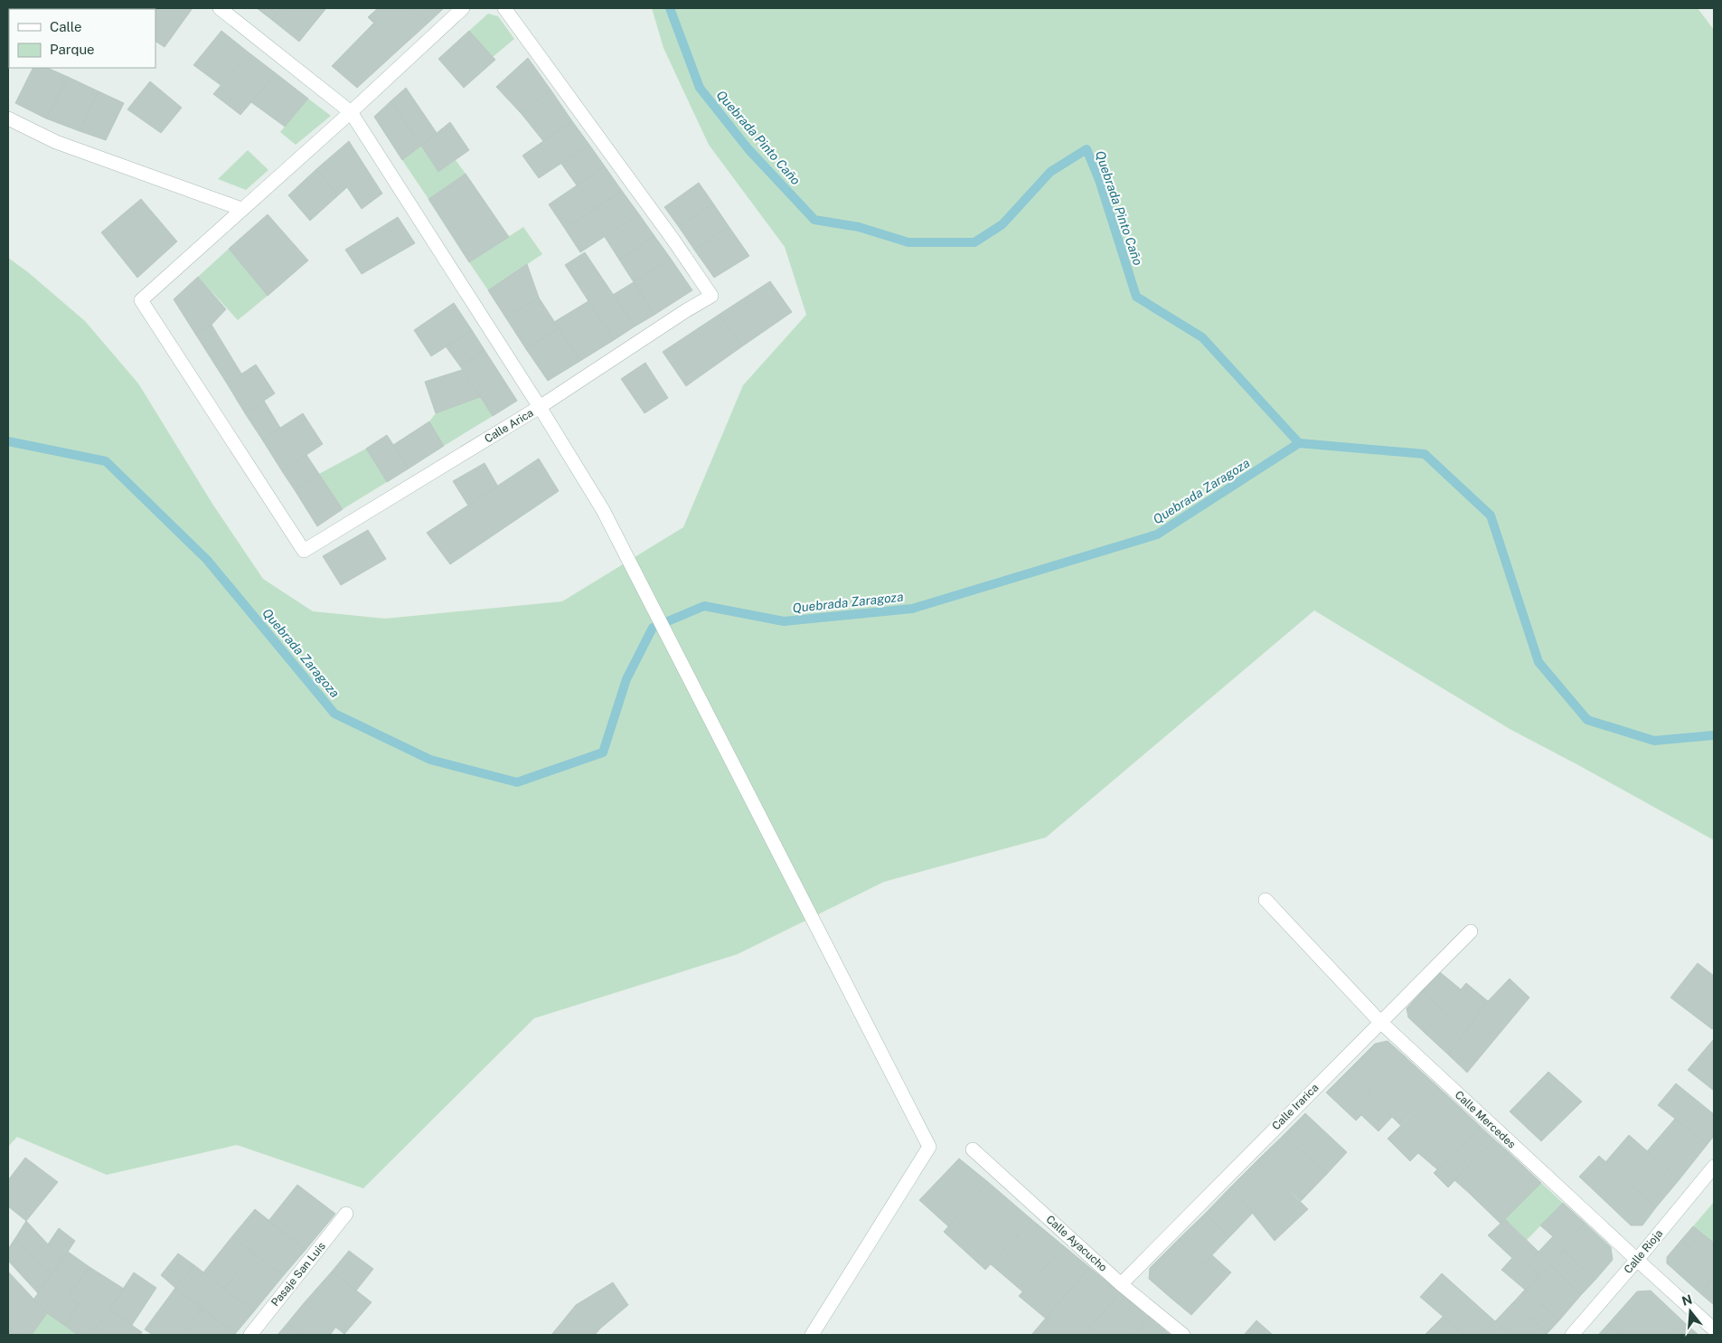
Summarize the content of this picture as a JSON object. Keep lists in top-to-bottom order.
{
  "streets": {
    "street": [
      "Calle Arica",
      "Calle Irarica",
      "Calle Mercedes",
      "Calle Ayacucho",
      "Calle Rioja",
      "Pasaje San Luis"
    ]
  },
  "crossings": [
    ["Calle Irarica", "Calle Mercedes"],
    ["Calle Irarica", "Calle Ayacucho"],
    ["Calle Mercedes", "Calle Rioja"]
  ],
  "water": ["Quebrada Pinto Caño", "Quebrada Zaragoza"],
  "legend": ["Calle", "Parque"],
  "north": "top"
}
